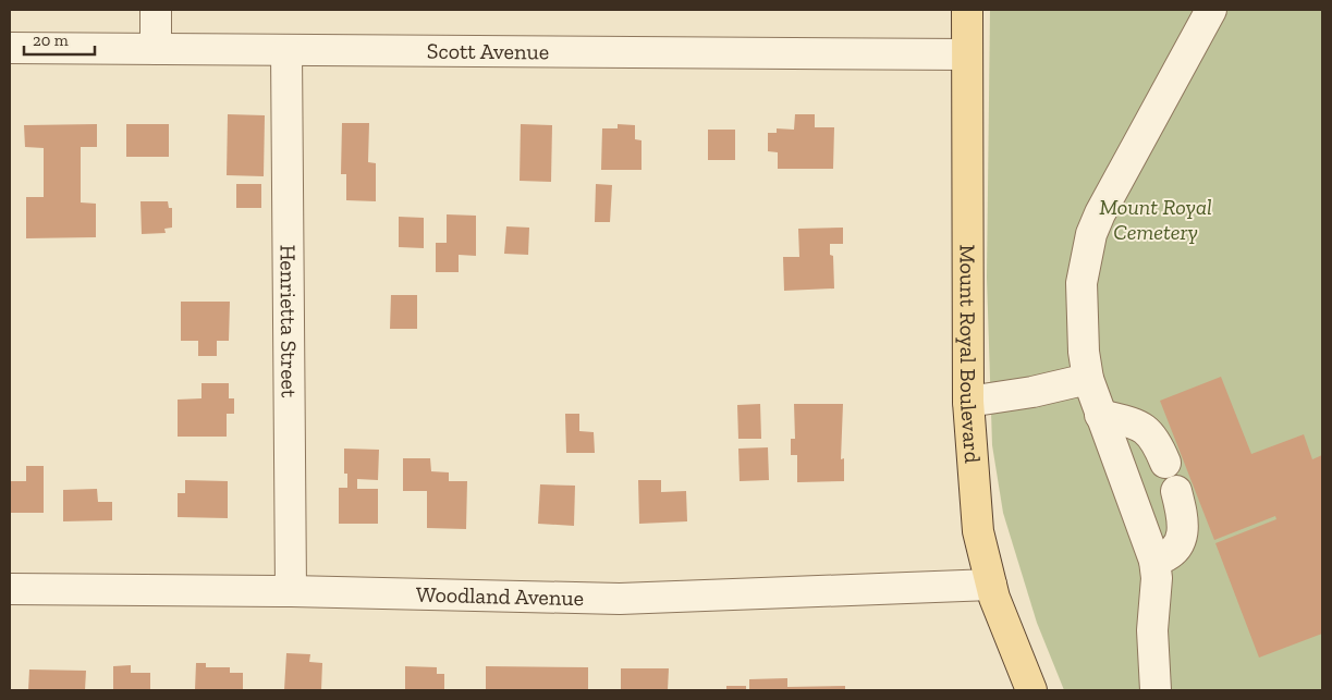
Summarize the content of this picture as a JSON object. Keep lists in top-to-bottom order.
{
  "streets": {
    "main road": ["Mount Royal Boulevard"],
    "street": ["Scott Avenue", "Henrietta Street", "Woodland Avenue"]
  },
  "crossings": [
    ["Scott Avenue", "Henrietta Street"],
    ["Scott Avenue", "Mount Royal Boulevard"],
    ["Henrietta Street", "Woodland Avenue"],
    ["Mount Royal Boulevard", "Woodland Avenue"]
  ],
  "parks": ["Mount Royal Cemetery"],
  "scale_bar": "20 m"
}
